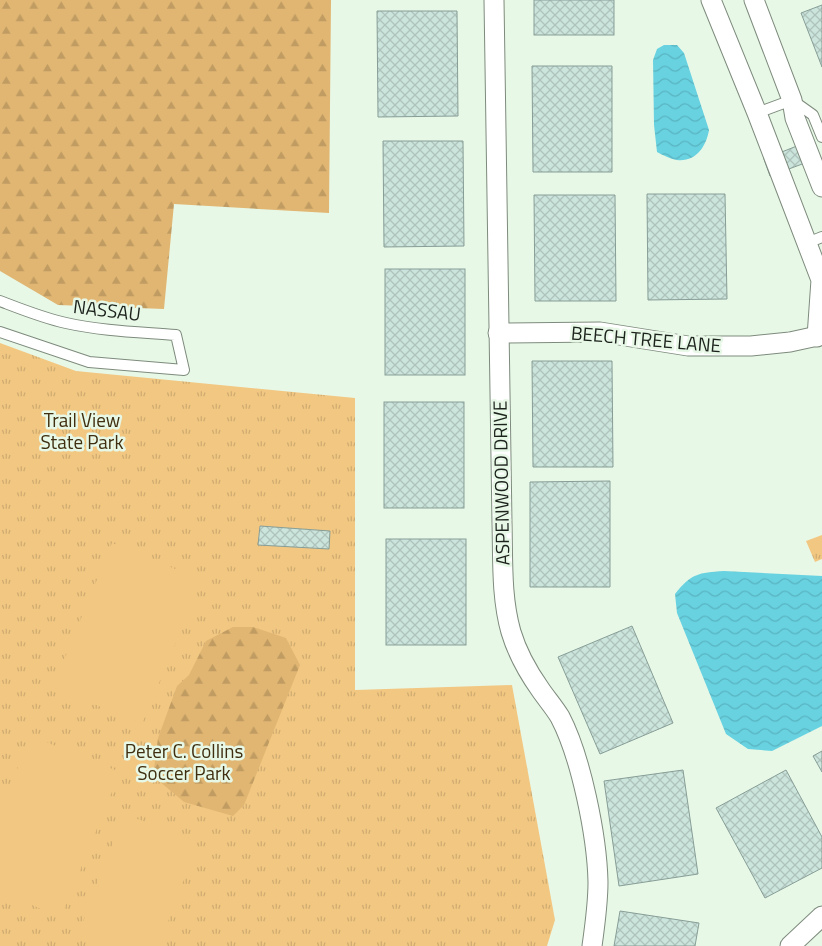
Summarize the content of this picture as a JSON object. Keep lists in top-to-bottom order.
{
  "streets": {
    "street": ["BEECH TREE LANE", "ASPENWOOD DRIVE"],
    "lane": ["NASSAU"]
  },
  "crossings": [
    ["BEECH TREE LANE", "ASPENWOOD DRIVE"]
  ],
  "parks": ["Trail View State Park", "Peter C. Collins Soccer Park"]
}
